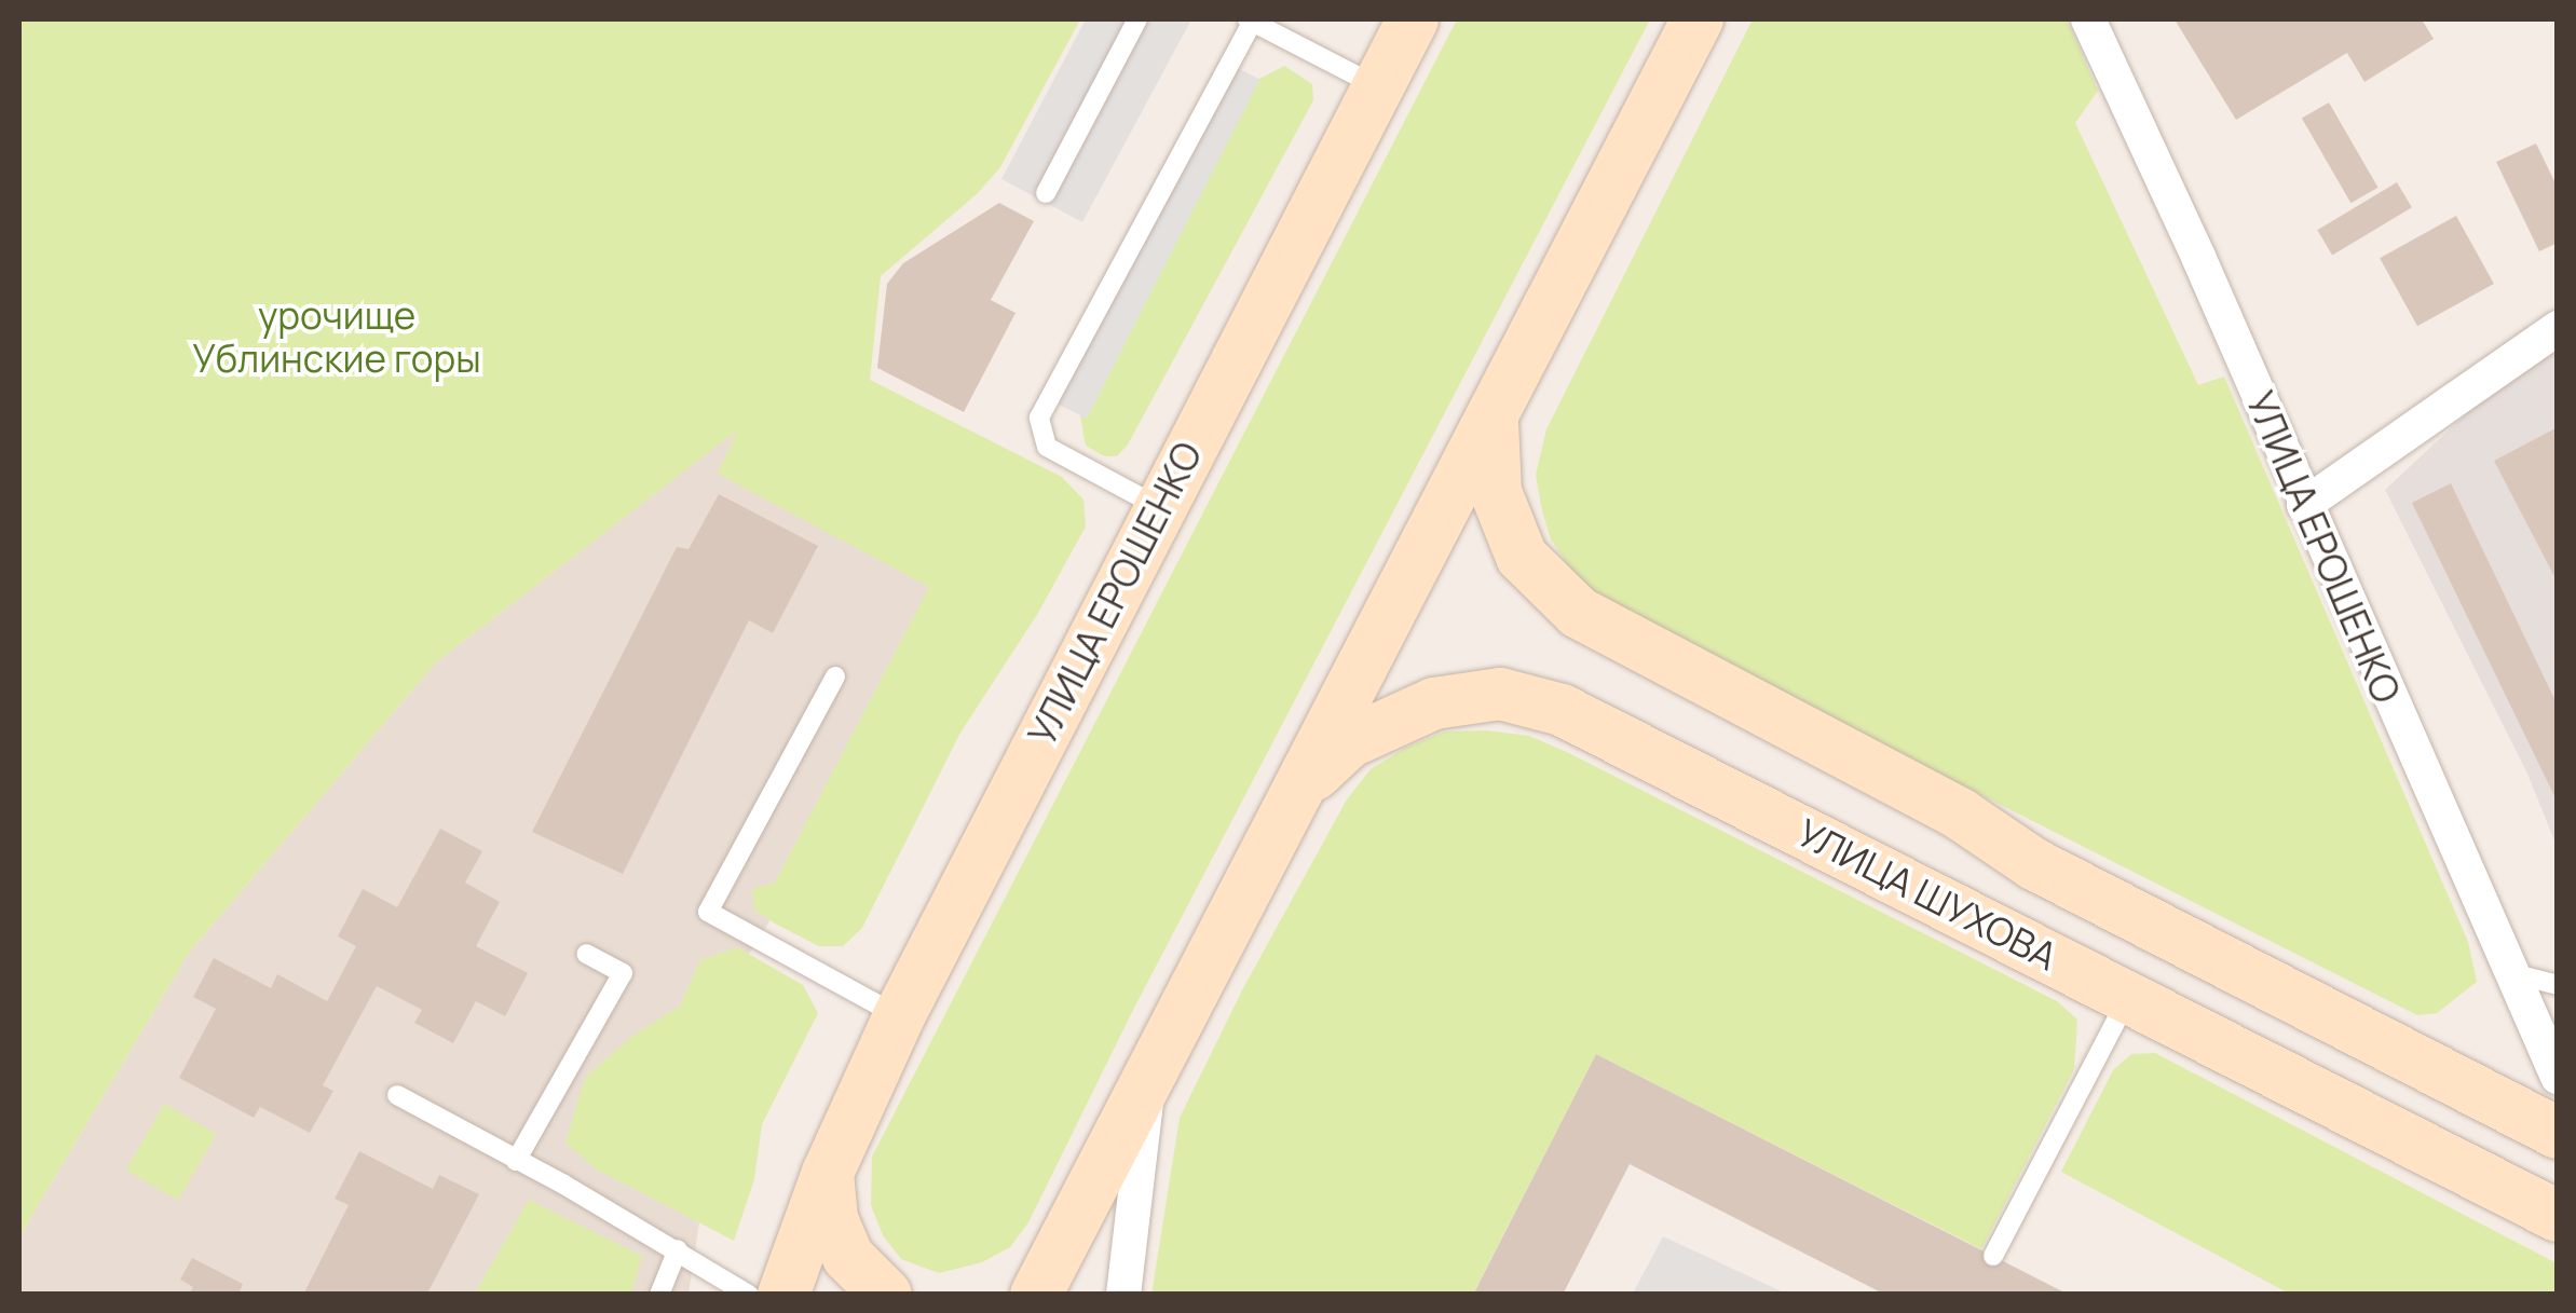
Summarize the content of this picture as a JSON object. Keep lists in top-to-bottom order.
{
  "streets": {
    "main road": ["УЛИЦА ЕРОШЕНКО", "УЛИЦА ШУХОВА"]
  },
  "parks": ["урочище Ублинские горы"]
}
